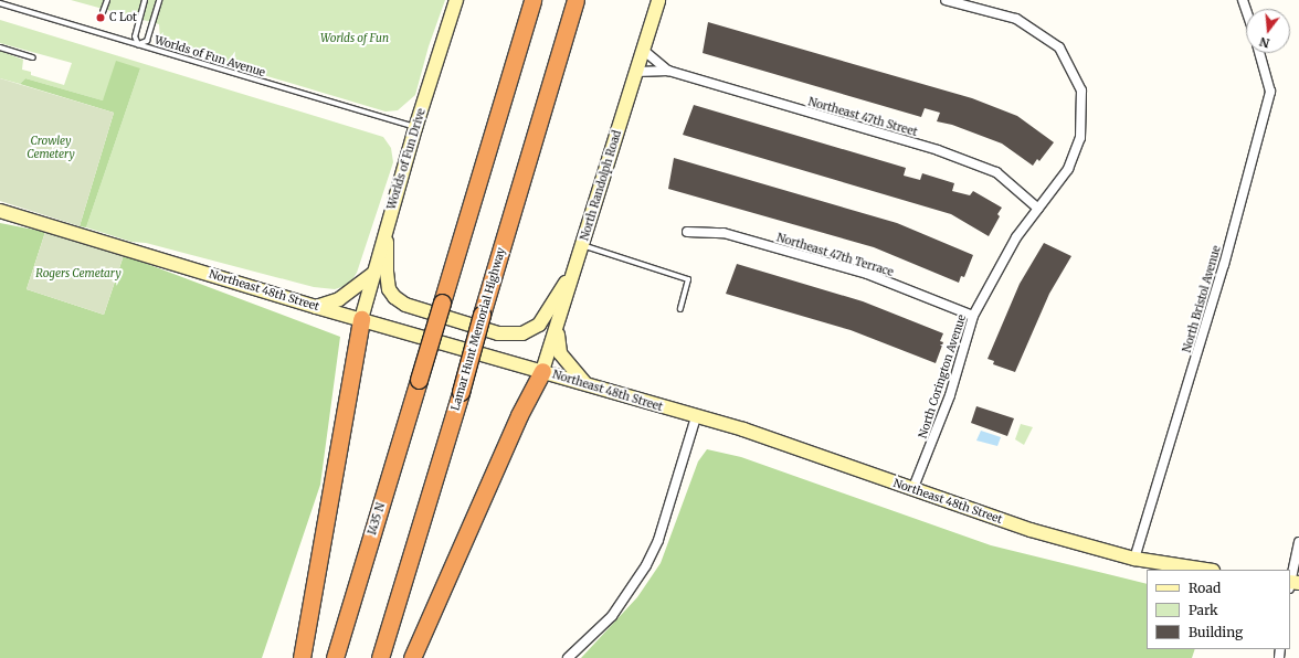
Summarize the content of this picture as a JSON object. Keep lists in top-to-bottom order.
{
  "streets": {
    "highway": ["Lamar Hunt Memorial Highway", "I435 N"],
    "street": [
      "Northeast 47th Street",
      "Worlds of Fun Drive",
      "North Randolph Road",
      "Northeast 47th Terrace",
      "Northeast 48th Street",
      "North Bristol Avenue",
      "North Corington Avenue"
    ],
    "lane": ["Worlds of Fun Avenue"]
  },
  "crossings": [
    ["Worlds of Fun Avenue", "Worlds of Fun Drive"],
    ["Northeast 47th Street", "North Randolph Road"],
    ["Northeast 47th Street", "North Corington Avenue"],
    ["Worlds of Fun Drive", "Northeast 48th Street"],
    ["North Randolph Road", "Northeast 48th Street"],
    ["Northeast 47th Terrace", "North Corington Avenue"],
    ["Northeast 48th Street", "North Bristol Avenue"],
    ["Northeast 48th Street", "North Corington Avenue"]
  ],
  "parks": ["Worlds of Fun", "Crowley Cemetery", "Rogers Cemetary"],
  "places": ["C Lot"],
  "legend": ["Road", "Park", "Building"],
  "north": "bottom"
}
